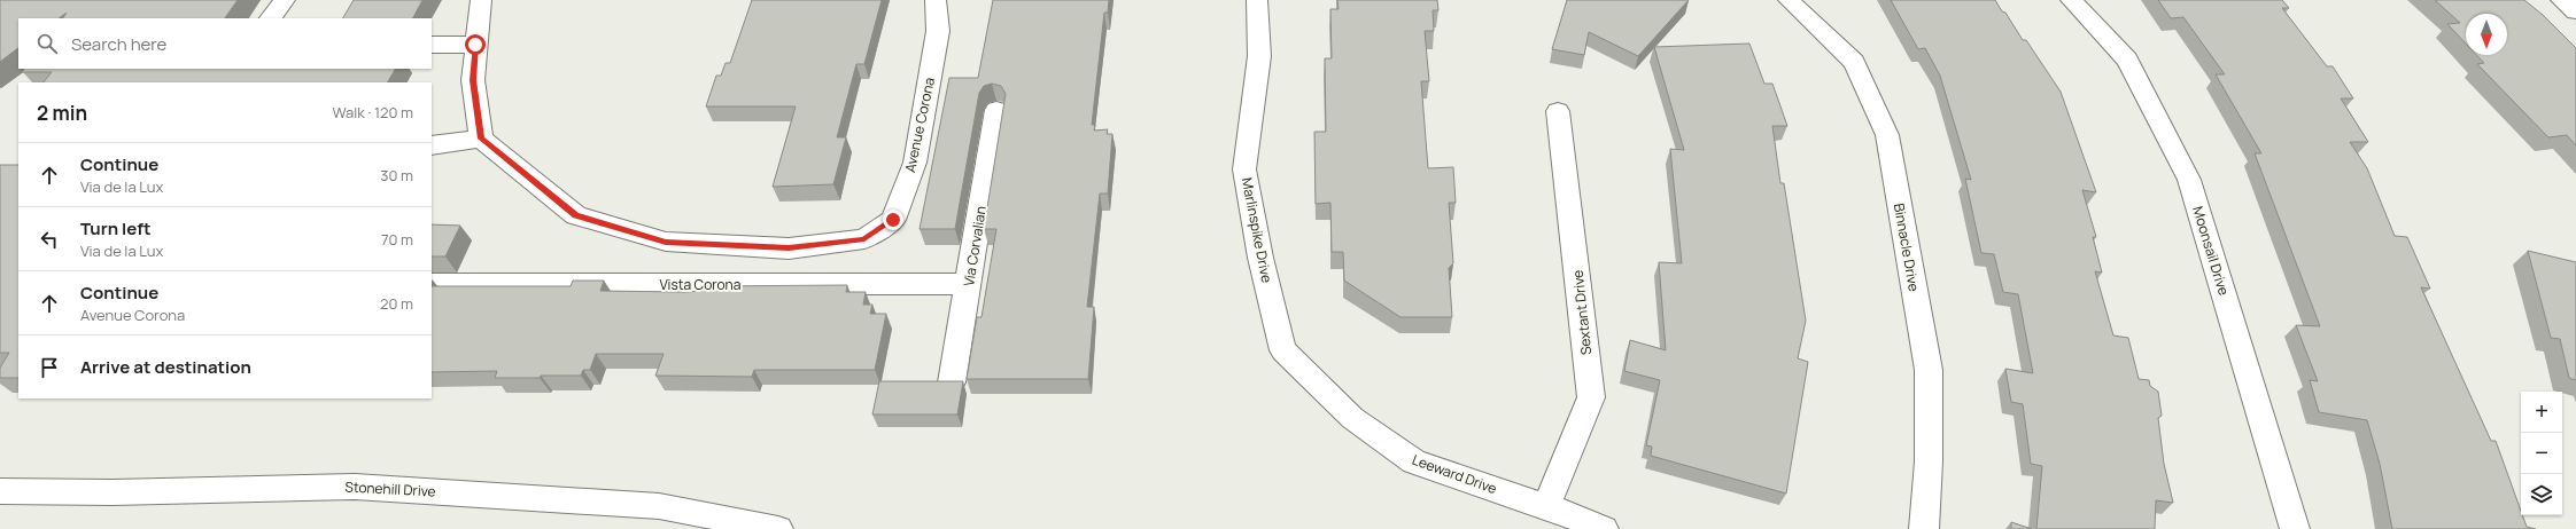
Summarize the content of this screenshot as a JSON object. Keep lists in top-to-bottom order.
{
  "streets": {
    "street": [
      "Avenue Corona",
      "Marlinspike Drive",
      "Via Corvalian",
      "Binnacle Drive",
      "Moonsail Drive",
      "Vista Corona",
      "Sextant Drive",
      "Leeward Drive",
      "Stonehill Drive"
    ]
  },
  "crossings": [
    ["Marlinspike Drive", "Leeward Drive"],
    ["Via Corvalian", "Vista Corona"],
    ["Sextant Drive", "Leeward Drive"]
  ],
  "north": "bottom",
  "page": {
    "search": "Search here",
    "heading": ["2 min", "Walk · 120 m"],
    "list": [
      ["Continue", "Via de la Lux", "30 m"],
      ["Turn left", "Via de la Lux", "70 m"],
      ["Continue", "Avenue Corona", "20 m"],
      "Arrive at destination"
    ],
    "map_buttons": ["+", "−"]
  }
}
